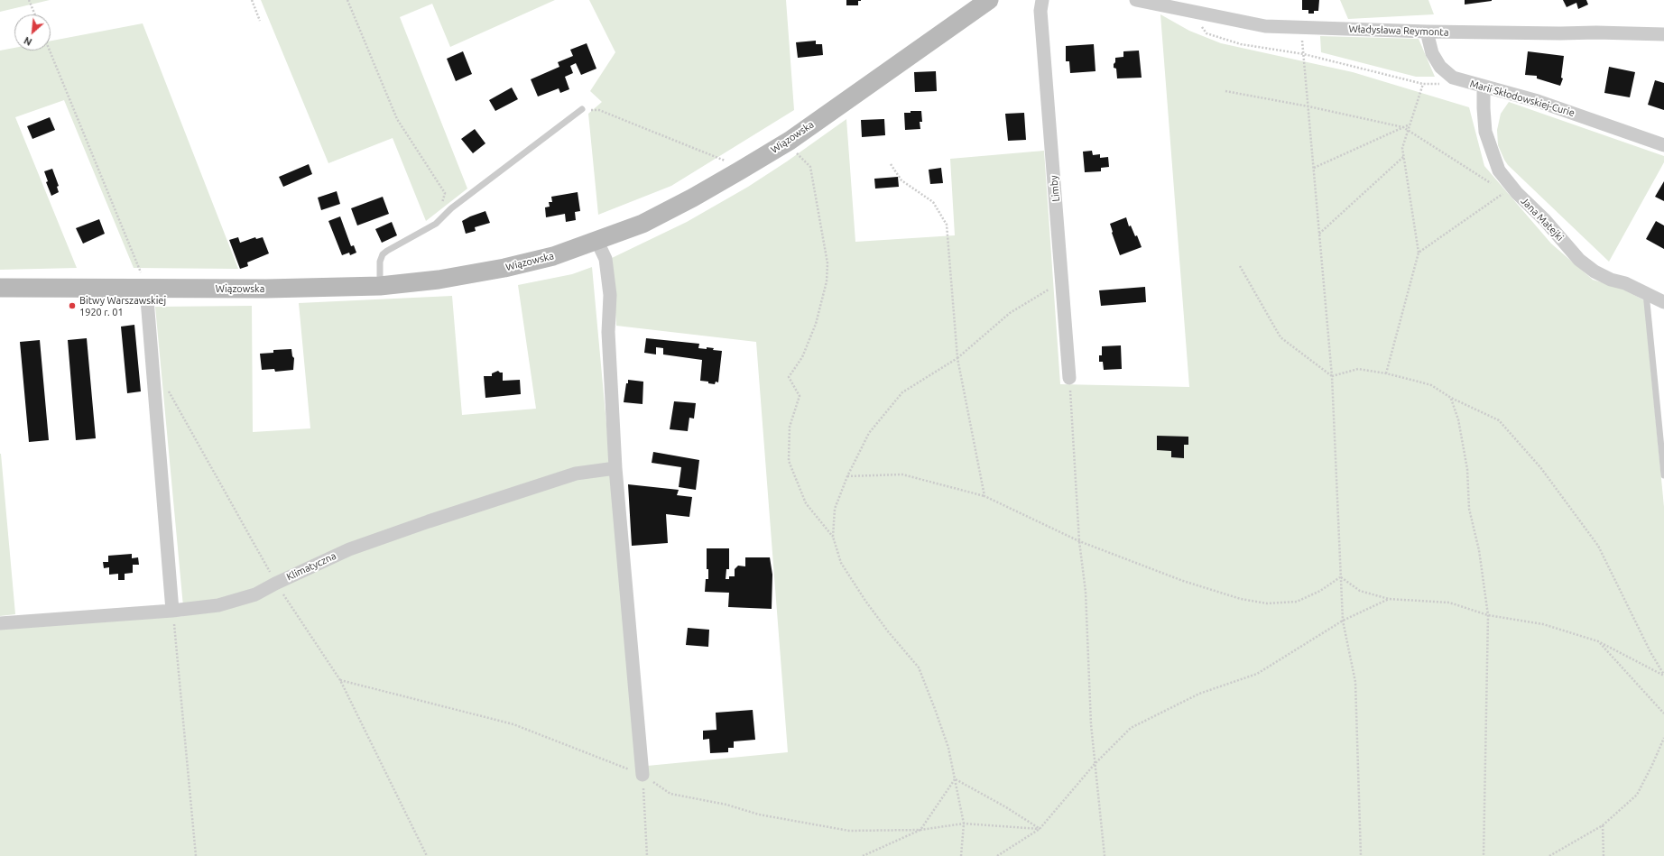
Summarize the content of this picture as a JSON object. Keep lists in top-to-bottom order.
{
  "streets": {
    "main road": ["Wiązowska"],
    "street": [
      "Władysława Reymonta",
      "Marii Skłodowskiej-Curie",
      "Limby",
      "Jana Matejki",
      "Klimatyczna"
    ]
  },
  "crossings": [
    ["Władysława Reymonta", "Marii Skłodowskiej-Curie"],
    ["Marii Skłodowskiej-Curie", "Jana Matejki"]
  ],
  "places": ["Bitwy Warszawskiej 1920 r. 01"],
  "north": "bottom left"
}
